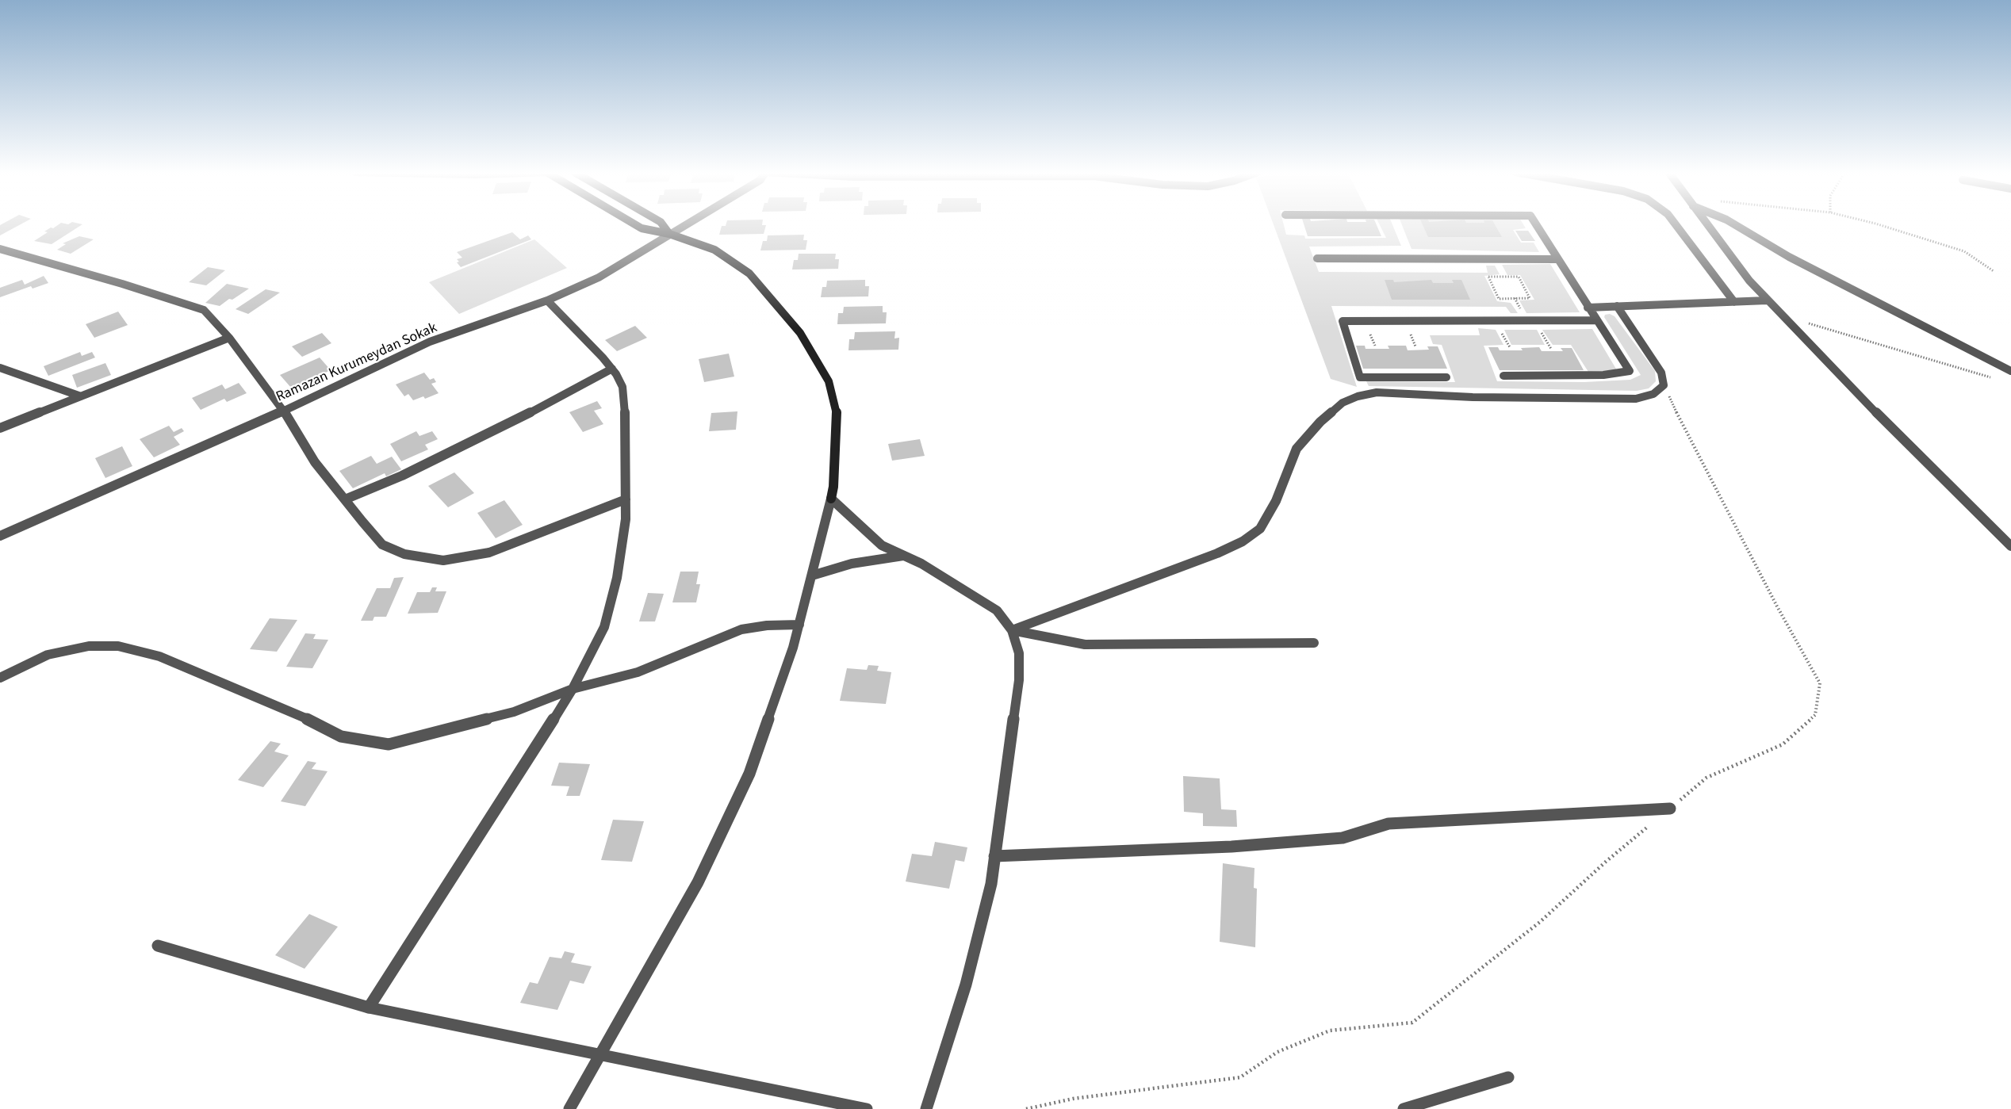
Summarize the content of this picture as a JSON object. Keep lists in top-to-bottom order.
{
  "streets": {
    "street": ["Ramazan Kurumeydan Sokak"]
  }
}
